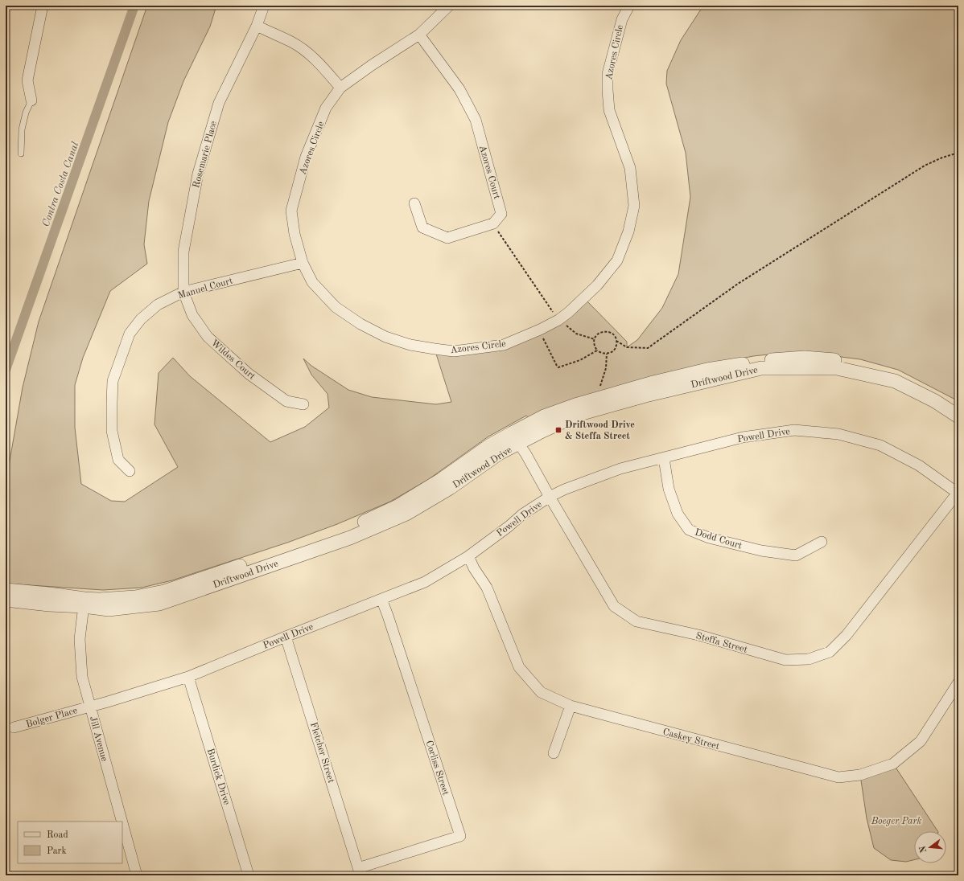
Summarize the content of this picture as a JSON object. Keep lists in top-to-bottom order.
{
  "streets": {
    "street": [
      "Azores Circle",
      "Rosemarie Place",
      "Azores Court",
      "Manuel Court",
      "Wildes Court",
      "Driftwood Drive",
      "Powell Drive",
      "Dodd Court",
      "Steffa Street",
      "Bolger Place",
      "Jill Avenue",
      "Caskey Street",
      "Fletcher Street",
      "Corliss Street",
      "Burdick Drive"
    ]
  },
  "crossings": [
    ["Azores Circle", "Azores Court"],
    ["Azores Circle", "Manuel Court"],
    ["Rosemarie Place", "Manuel Court"],
    ["Rosemarie Place", "Wildes Court"],
    ["Manuel Court", "Wildes Court"],
    ["Driftwood Drive", "Steffa Street"],
    ["Driftwood Drive", "Jill Avenue"],
    ["Powell Drive", "Dodd Court"],
    ["Powell Drive", "Steffa Street"],
    ["Powell Drive", "Bolger Place"],
    ["Powell Drive", "Jill Avenue"],
    ["Powell Drive", "Caskey Street"],
    ["Powell Drive", "Fletcher Street"],
    ["Powell Drive", "Corliss Street"],
    ["Powell Drive", "Burdick Drive"],
    ["Bolger Place", "Jill Avenue"],
    ["Fletcher Street", "Corliss Street"]
  ],
  "water": ["Contra Costa Canal"],
  "parks": ["Boeger Park"],
  "places": {
    "transit": ["Driftwood Drive & Steffa Street"]
  },
  "legend": ["Road", "Park"],
  "north": "left"
}
